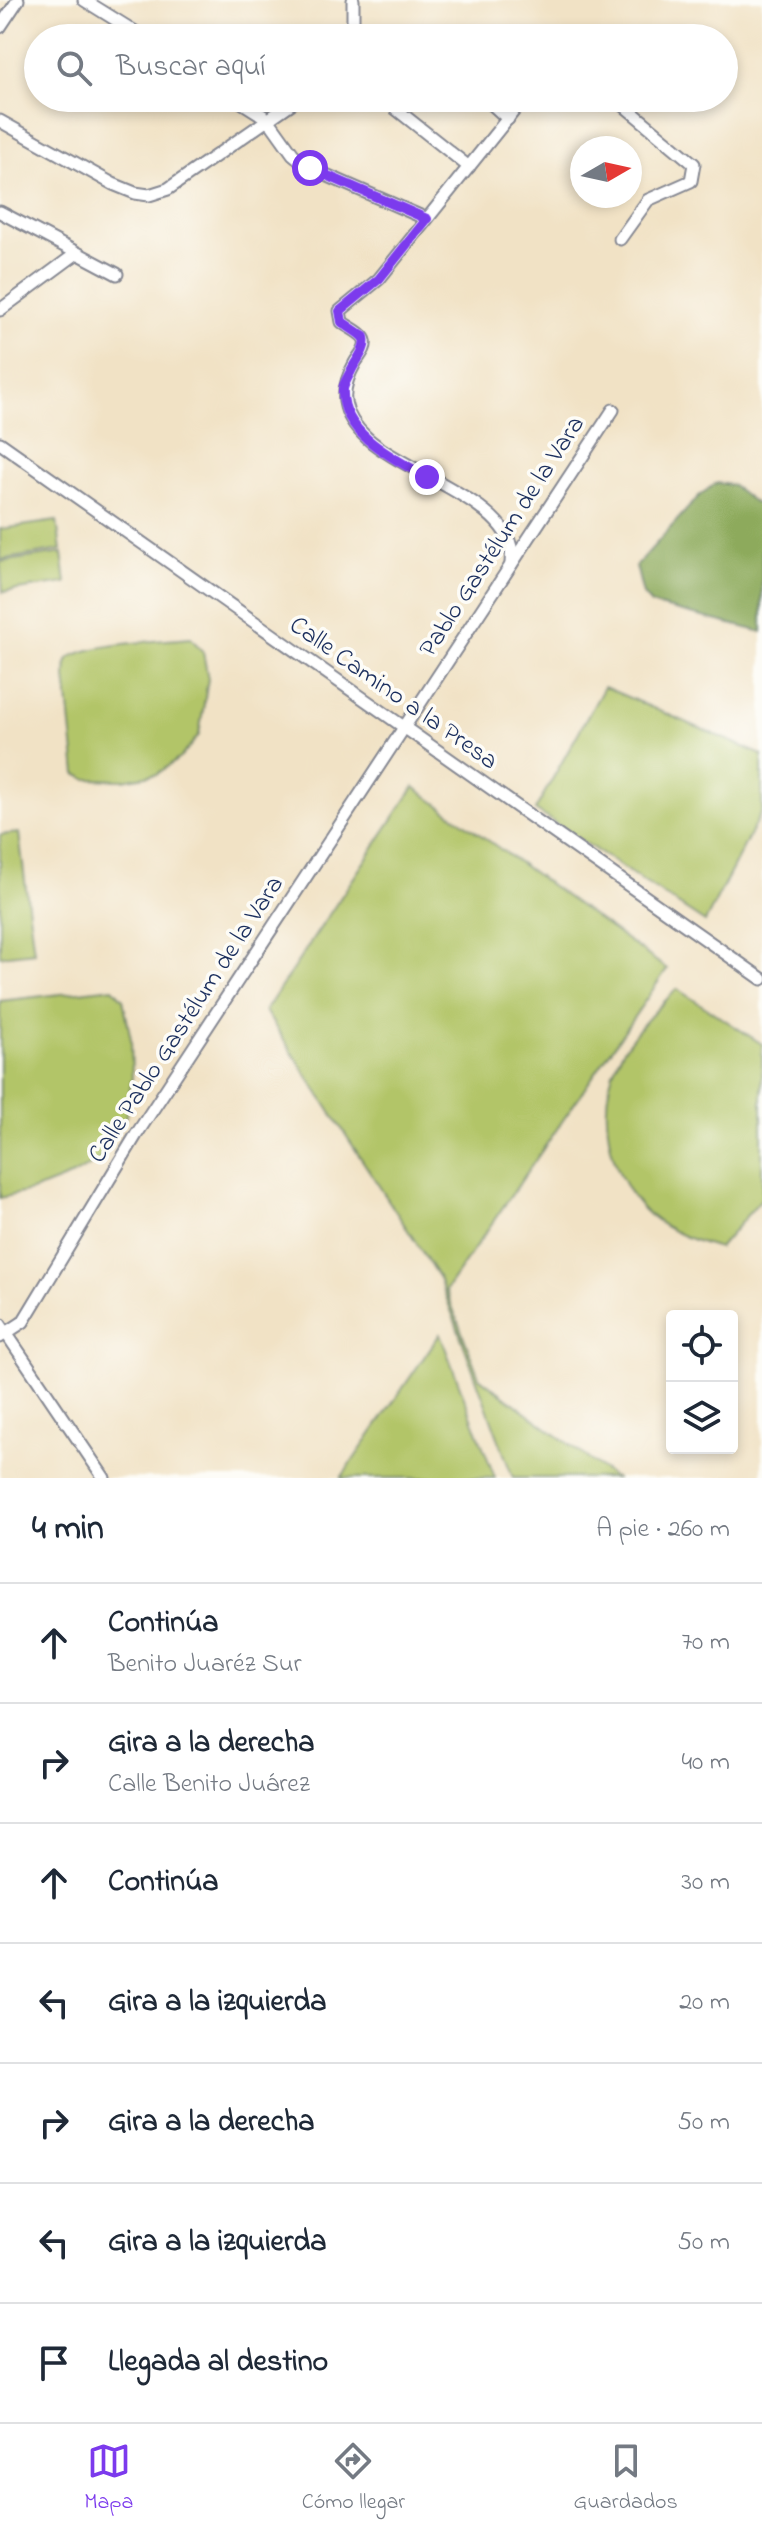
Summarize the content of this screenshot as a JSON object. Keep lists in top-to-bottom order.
{
  "streets": {
    "street": ["Pablo Gastélum de la Vara", "Calle Camino a la Presa", "Calle Pablo Gastélum de la Vara"]
  },
  "crossings": [
    ["Pablo Gastélum de la Vara", "Calle Camino a la Presa"],
    ["Pablo Gastélum de la Vara", "Calle Pablo Gastélum de la Vara"],
    ["Calle Camino a la Presa", "Calle Pablo Gastélum de la Vara"]
  ],
  "north": "right",
  "page": {
    "search": "Buscar aquí",
    "heading": ["4 min", "A pie · 260 m"],
    "list": [
      ["Continúa", "Benito Juaréz Sur", "70 m"],
      ["Gira a la derecha", "Calle Benito Juárez", "40 m"],
      ["Continúa", "30 m"],
      ["Gira a la izquierda", "20 m"],
      ["Gira a la derecha", "50 m"],
      ["Gira a la izquierda", "50 m"],
      "Llegada al destino"
    ],
    "nav": ["Mapa", "Cómo llegar", "Guardados"]
  }
}
